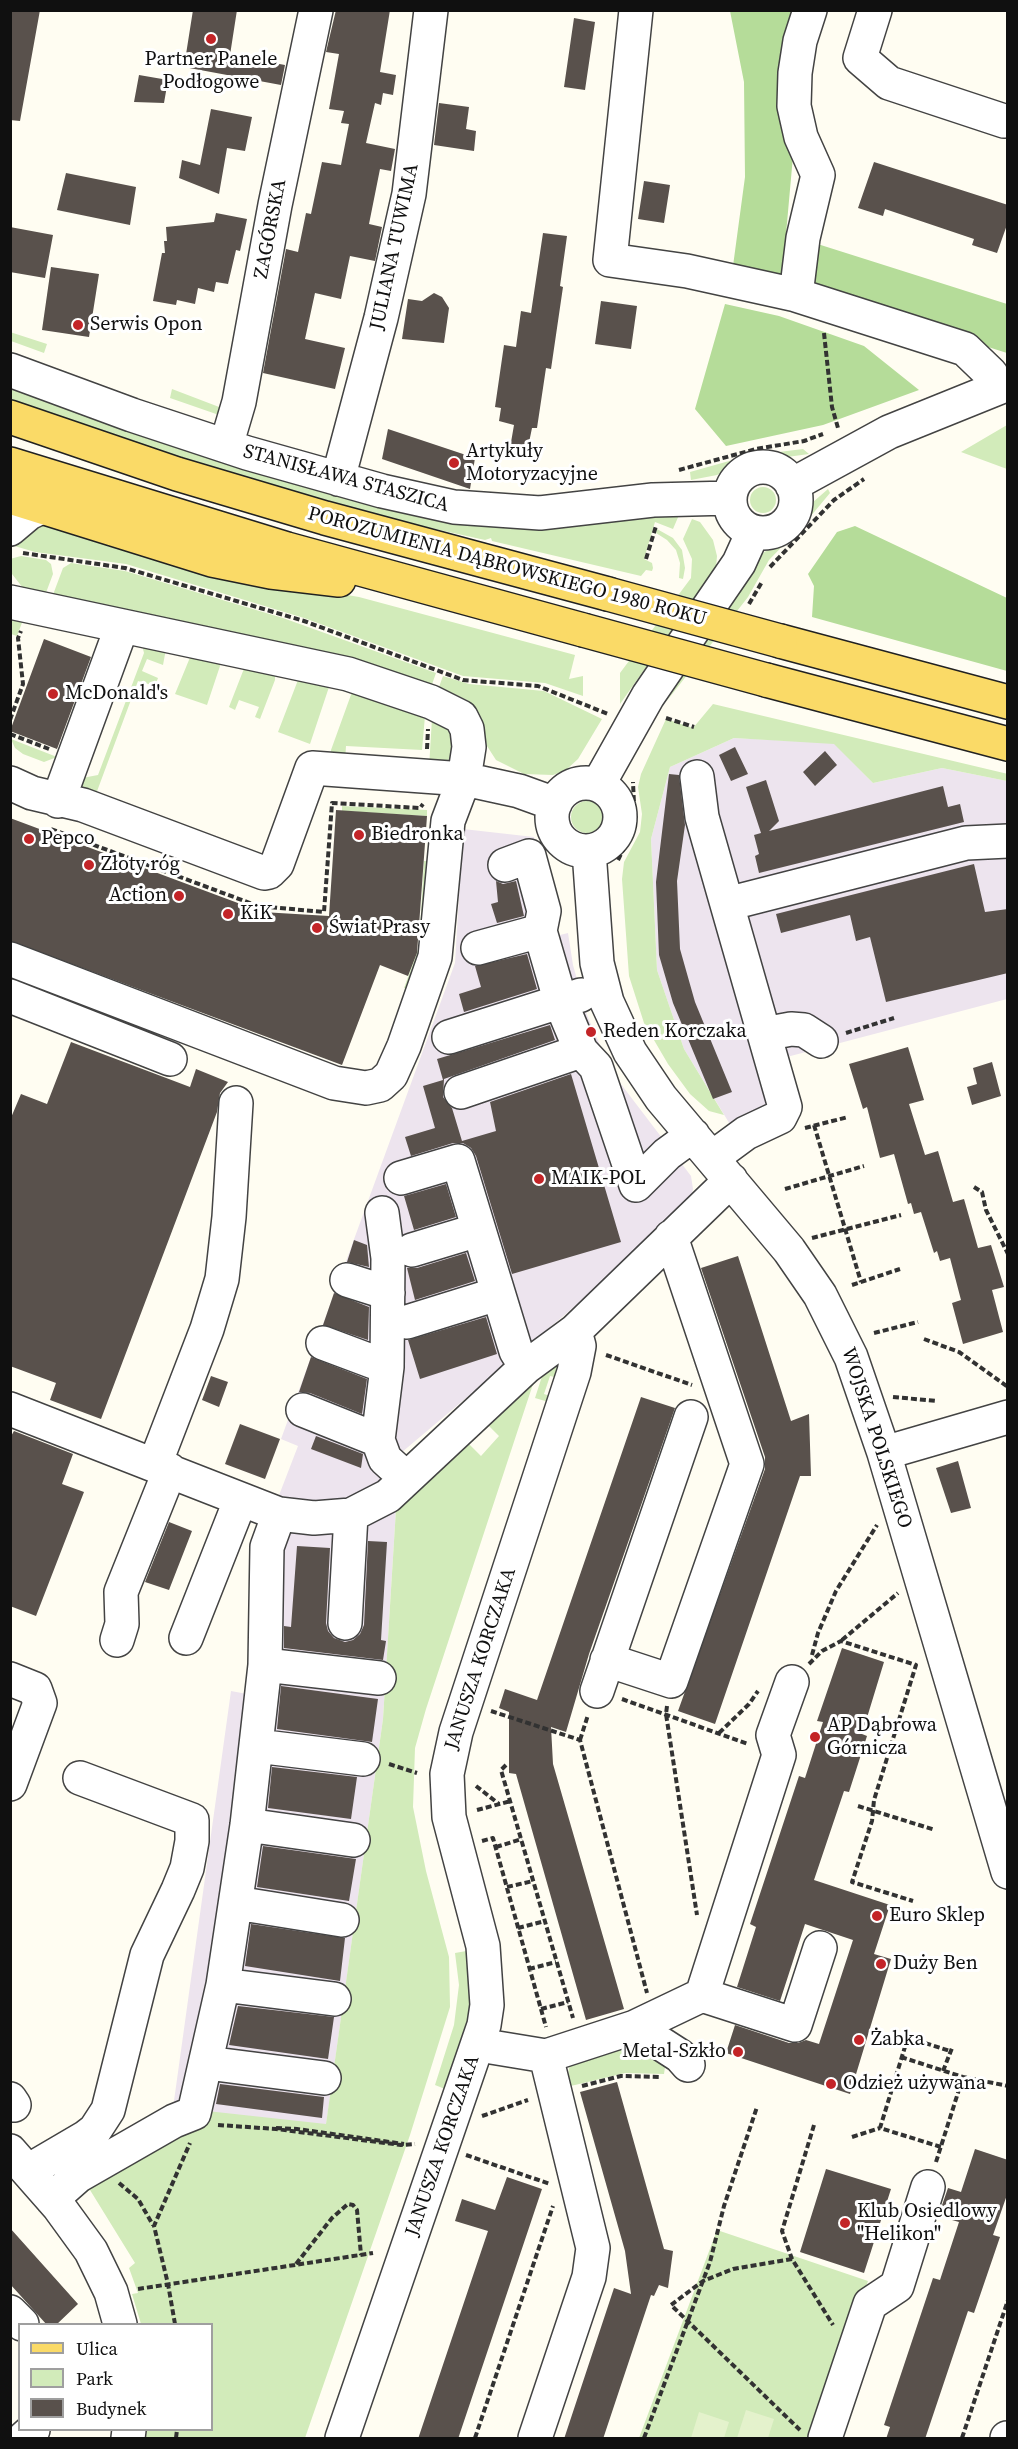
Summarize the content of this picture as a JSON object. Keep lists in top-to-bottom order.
{
  "streets": {
    "main road": ["POROZUMIENIA DĄBROWSKIEGO 1980 ROKU"],
    "street": [
      "ZAGÓRSKA",
      "JULIANA TUWIMA",
      "STANISŁAWA STASZICA",
      "WOJSKA POLSKIEGO",
      "JANUSZA KORCZAKA"
    ]
  },
  "crossings": [
    ["ZAGÓRSKA", "STANISŁAWA STASZICA"],
    ["JULIANA TUWIMA", "STANISŁAWA STASZICA"]
  ],
  "places": [
    "Partner Panele Podłogowe",
    "Serwis Opon",
    "Artykuły Motoryzacyjne",
    "McDonald's",
    "Biedronka",
    "Pepco",
    "Złoty róg",
    "Action",
    "KiK",
    "Świat Prasy",
    "Reden Korczaka",
    "MAIK-POL",
    "AP Dąbrowa Górnicza",
    "Euro Sklep",
    "Duży Ben",
    "Żabka",
    "Metal-Szkło",
    "Odzież używana",
    "Klub Osiedlowy \"Helikon\""
  ],
  "legend": ["Ulica", "Park", "Budynek"]
}
